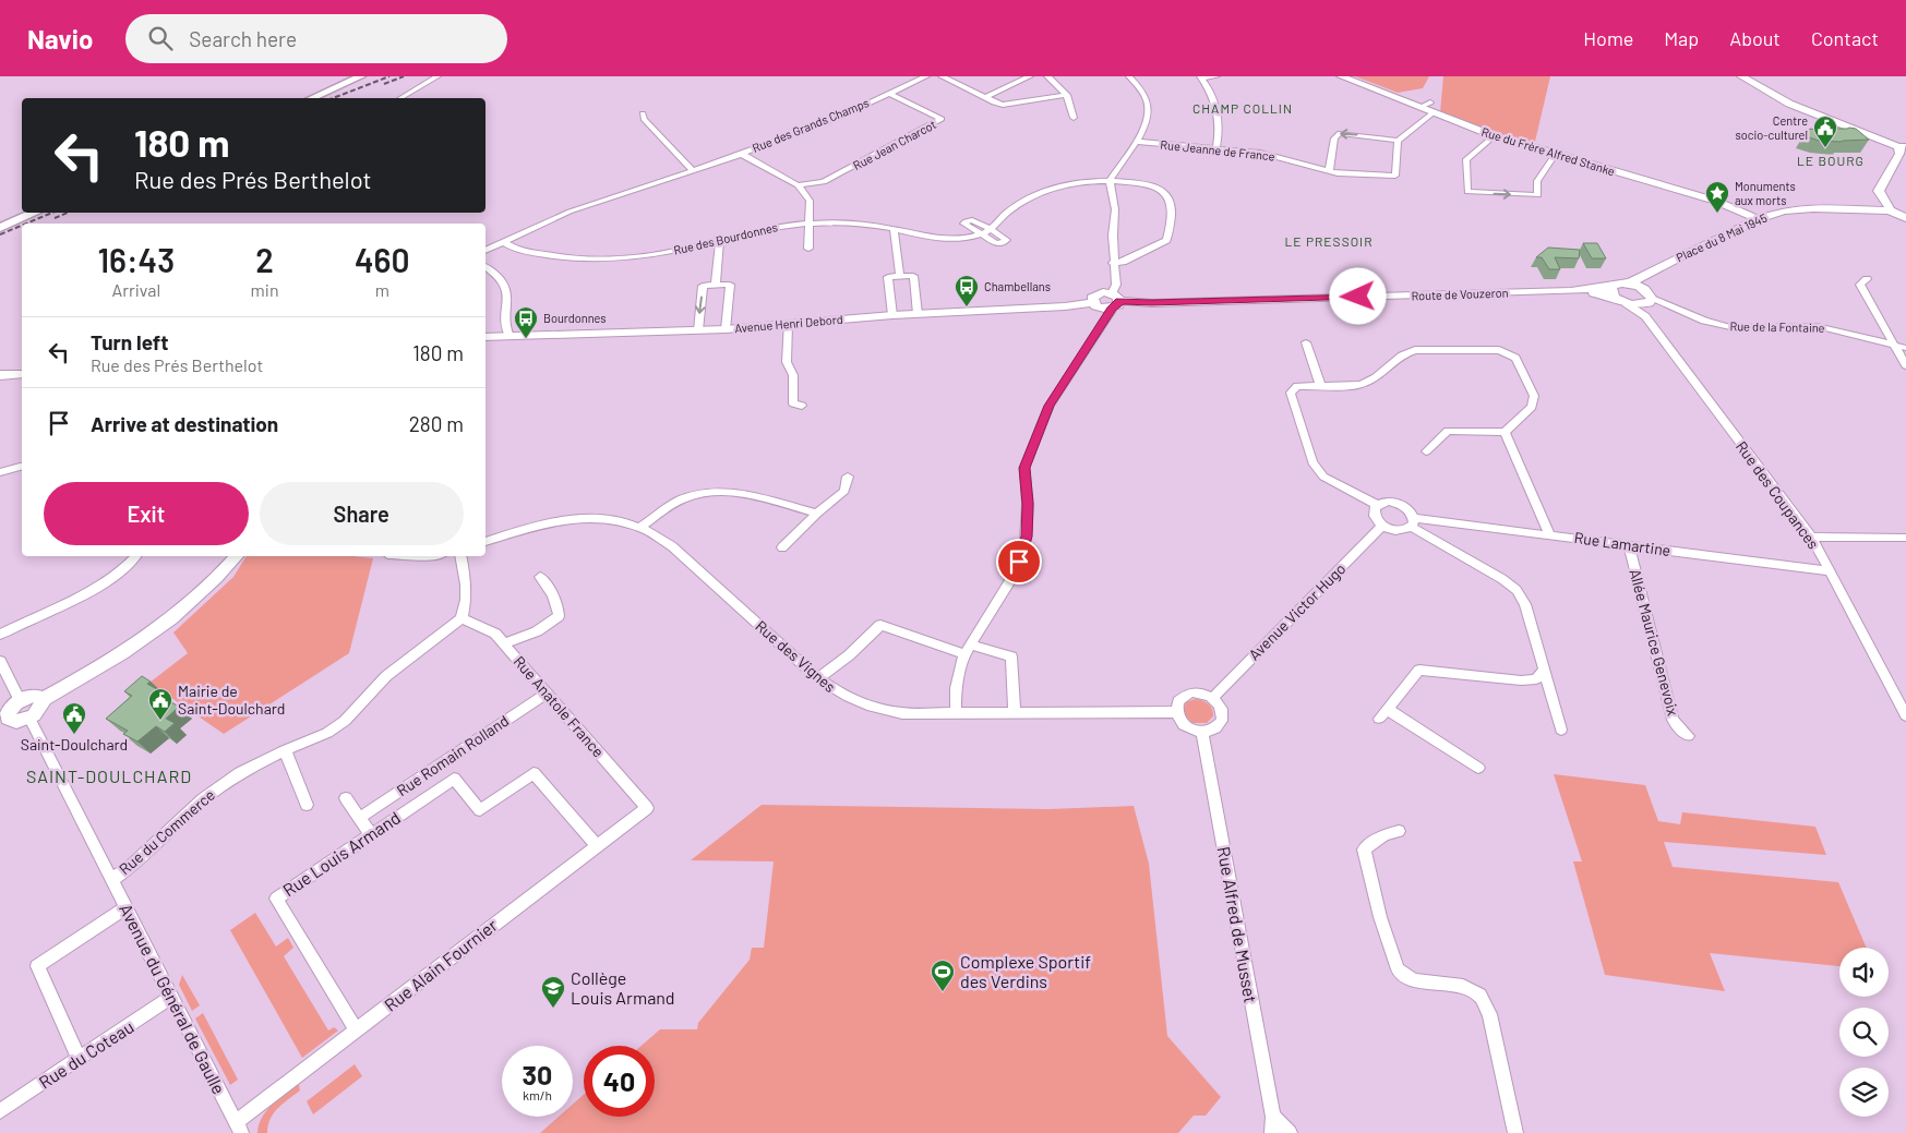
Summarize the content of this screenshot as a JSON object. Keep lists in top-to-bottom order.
{
  "streets": {
    "street": [
      "Rue des Grands Champs",
      "Rue Jean Charcot",
      "Rue Jeanne de France",
      "Rue du Frère Alfred Stanke",
      "Place du 8 Mai 1945",
      "Rue des Bourdonnes",
      "Route de Vouzeron",
      "Avenue Henri Debord",
      "Rue de la Fontaine",
      "Rue des Coupances",
      "Rue Lamartine",
      "Avenue Victor Hugo",
      "Allée Maurice Genevoix",
      "Rue des Vignes",
      "Rue Anatole France",
      "Rue Romain Rolland",
      "Rue du Commerce",
      "Rue Louis Armand",
      "Rue Alfred de Musset",
      "Rue Alain Fournier",
      "Avenue du Général de Gaulle",
      "Rue du Coteau"
    ]
  },
  "crossings": [
    ["Rue des Grands Champs", "Rue Jean Charcot"],
    ["Rue des Grands Champs", "Rue des Bourdonnes"],
    ["Rue du Frère Alfred Stanke", "Place du 8 Mai 1945"],
    ["Route de Vouzeron", "Avenue Henri Debord"],
    ["Rue de la Fontaine", "Rue des Coupances"],
    ["Rue des Coupances", "Rue Lamartine"],
    ["Rue Lamartine", "Avenue Victor Hugo"],
    ["Rue Lamartine", "Allée Maurice Genevoix"],
    ["Avenue Victor Hugo", "Rue des Vignes"],
    ["Avenue Victor Hugo", "Rue Alfred de Musset"],
    ["Rue des Vignes", "Rue Alfred de Musset"],
    ["Rue Anatole France", "Rue Romain Rolland"],
    ["Rue Anatole France", "Rue du Commerce"],
    ["Rue Anatole France", "Rue Alain Fournier"],
    ["Rue du Commerce", "Avenue du Général de Gaulle"],
    ["Rue Louis Armand", "Rue Alain Fournier"],
    ["Rue Alain Fournier", "Avenue du Général de Gaulle"],
    ["Avenue du Général de Gaulle", "Rue du Coteau"]
  ],
  "districts": [
    "CHAMP COLLIN",
    "LE BOURG",
    "LE PRESSOIR",
    "SAINT-DOULCHARD"
  ],
  "places": {
    "public building": ["Centre socio-culturel", "Mairie de Saint-Doulchard", "Saint-Doulchard"],
    "place": ["Monuments aux morts"],
    "bus stop": ["Chambellans", "Bourdonnes"],
    "sports": ["Complexe Sportif des Verdins"],
    "school or university": ["Collège Louis Armand"]
  },
  "page": {
    "header": "Navio",
    "search": "Search here",
    "nav": [
      "Home",
      "Map",
      "About",
      "Contact"
    ],
    "turn": ["180 m", "Rue des Prés Berthelot"],
    "eta": [
      "16:43",
      "Arrival",
      "2",
      "min",
      "460",
      "m"
    ],
    "list": [
      {
        "name": "Turn left",
        "note": "Rue des Prés Berthelot",
        "value": "180 m"
      },
      {
        "name": "Arrive at destination",
        "value": "280 m"
      }
    ],
    "buttons": ["Exit", "Share"],
    "speed": "30 km/h",
    "limit": "40"
  }
}
